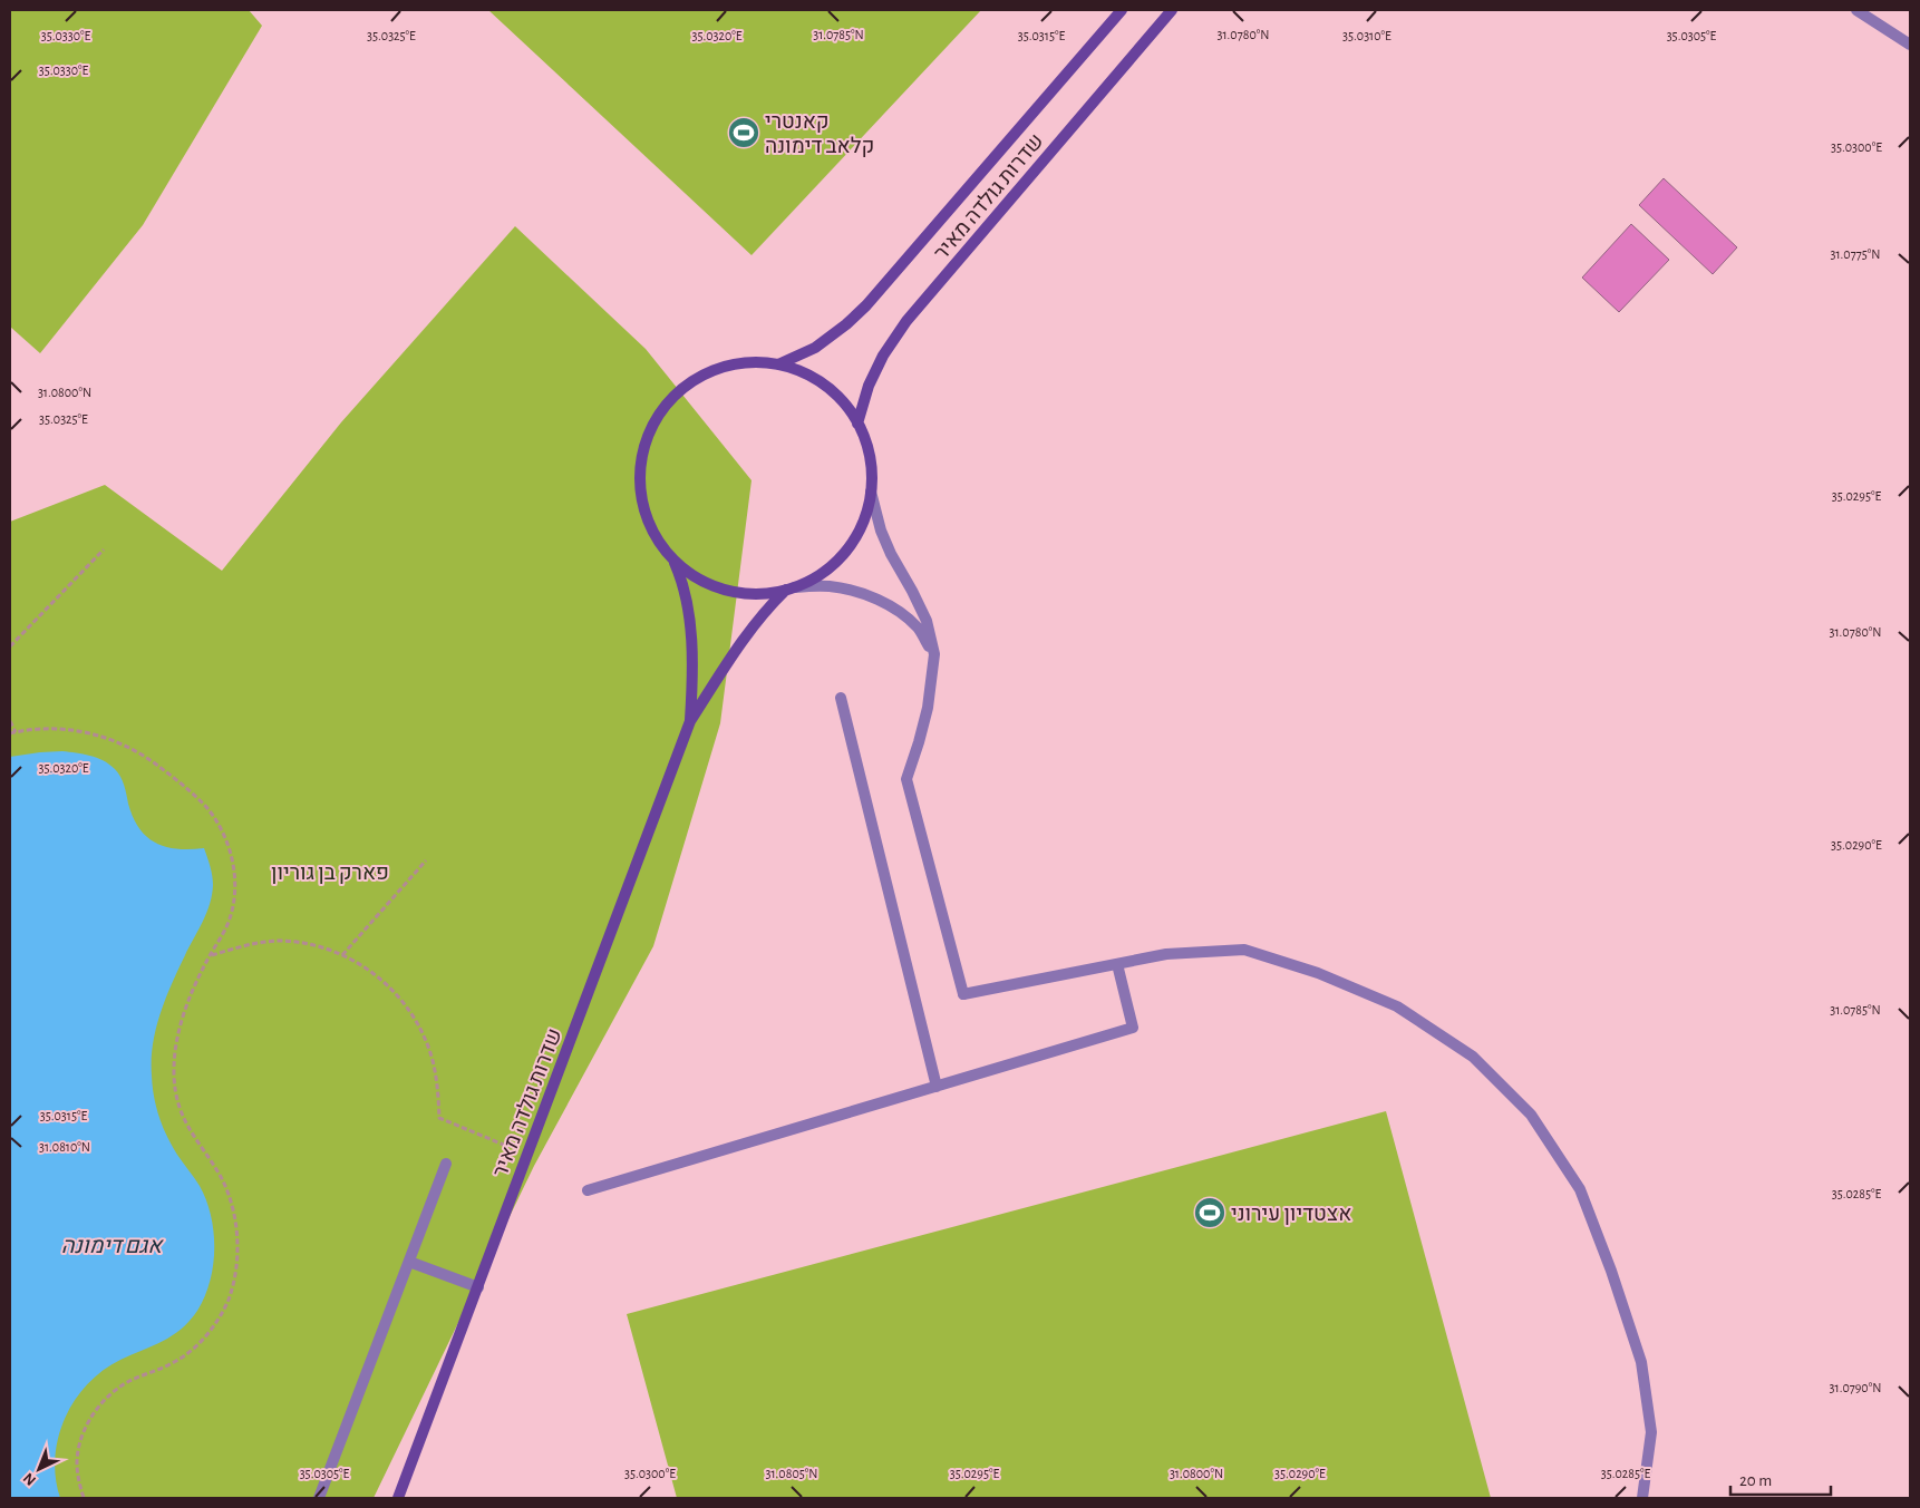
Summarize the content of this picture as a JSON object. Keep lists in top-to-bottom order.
{
  "streets": {
    "main road": ["שדרות גולדה מאיר"]
  },
  "water": ["אגם דימונה"],
  "parks": ["פארק בן גוריון"],
  "places": {
    "sports": ["קאנטרי קלאב דימונה", "אצטדיון עירוני"]
  },
  "scale_bar": "20 m",
  "north": "bottom left",
  "coordinates": [
    "31.0785°N",
    "31.0780°N",
    "35.0310°E",
    "35.0330°E",
    "35.0325°E",
    "35.0320°E",
    "35.0315°E",
    "35.0305°E",
    "35.0300°E",
    "31.0775°N",
    "31.0800°N",
    "35.0295°E",
    "35.0290°E",
    "31.0810°N",
    "35.0285°E",
    "31.0790°N",
    "31.0805°N"
  ]
}
